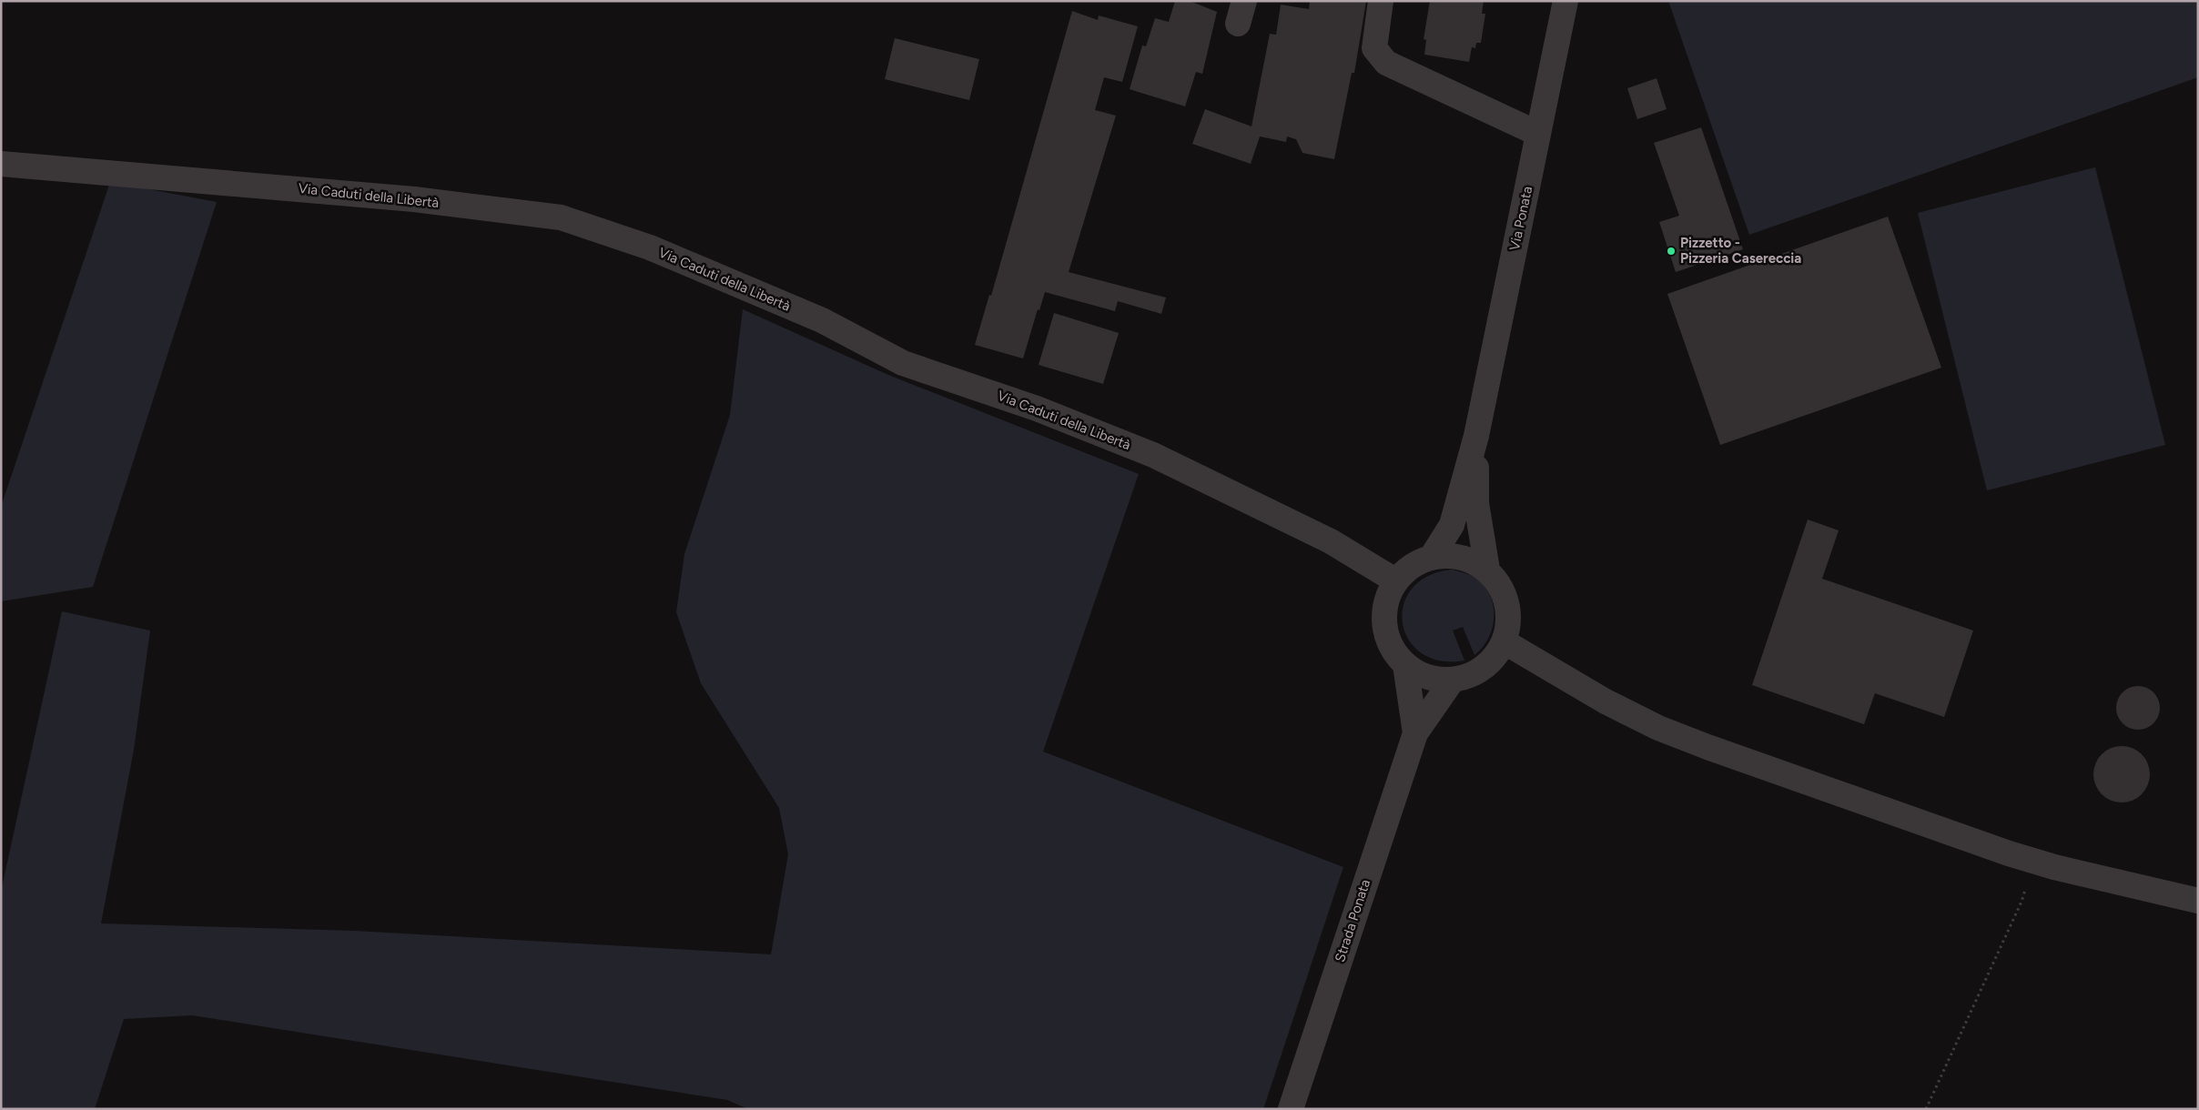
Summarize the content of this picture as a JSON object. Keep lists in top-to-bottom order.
{
  "streets": {
    "street": ["Via Caduti della Libertà", "Via Ponata", "Strada Ponata"]
  },
  "crossings": [
    ["Via Caduti della Libertà", "Via Ponata"],
    ["Via Caduti della Libertà", "Strada Ponata"],
    ["Via Ponata", "Strada Ponata"]
  ],
  "places": ["Pizzetto - Pizzeria Casereccia"]
}
